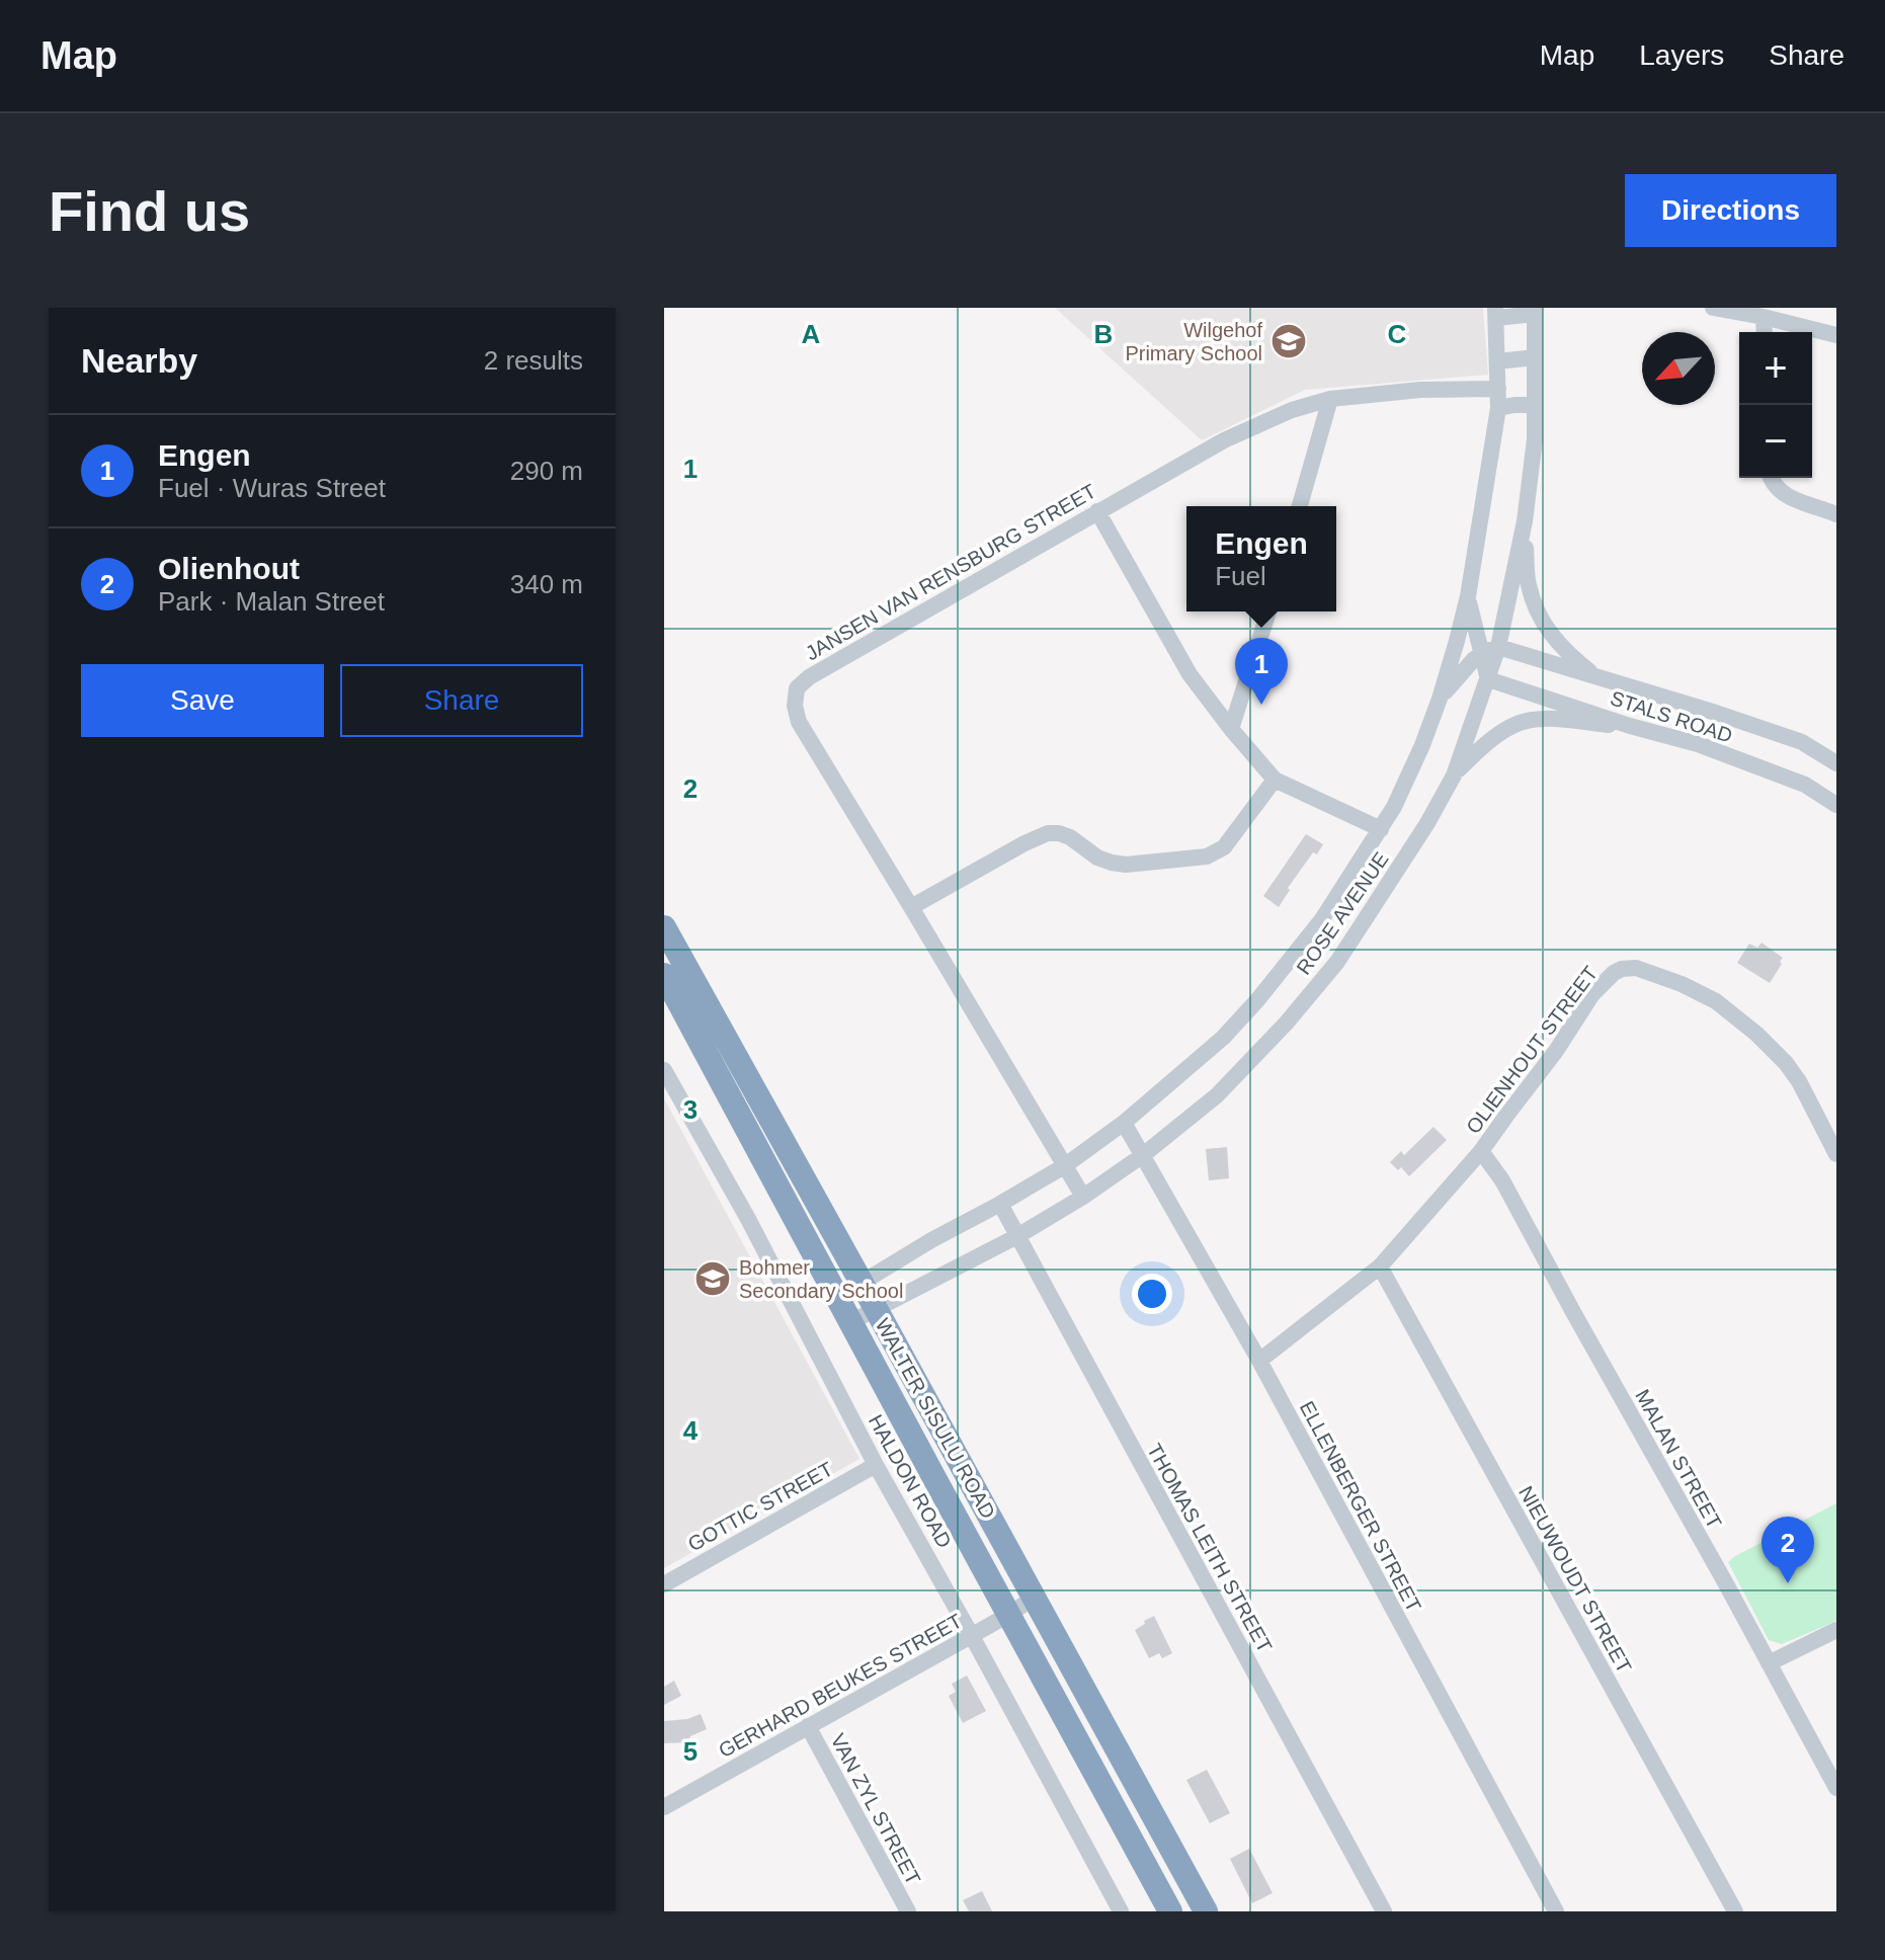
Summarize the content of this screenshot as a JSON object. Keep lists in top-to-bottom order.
{
  "streets": {
    "highway": ["WALTER SISULU ROAD"],
    "street": [
      "JANSEN VAN RENSBURG STREET",
      "STALS ROAD",
      "ROSE AVENUE",
      "OLIENHOUT STREET",
      "MALAN STREET",
      "HALDON ROAD",
      "GOTTIC STREET",
      "ELLENBERGER STREET",
      "THOMAS LEITH STREET",
      "NIEUWOUDT STREET",
      "GERHARD BEUKES STREET",
      "VAN ZYL STREET"
    ]
  },
  "crossings": [
    ["JANSEN VAN RENSBURG STREET", "ROSE AVENUE"],
    ["STALS ROAD", "ROSE AVENUE"],
    ["ROSE AVENUE", "WALTER SISULU ROAD"],
    ["ROSE AVENUE", "ELLENBERGER STREET"],
    ["ROSE AVENUE", "THOMAS LEITH STREET"],
    ["OLIENHOUT STREET", "MALAN STREET"],
    ["OLIENHOUT STREET", "ELLENBERGER STREET"],
    ["OLIENHOUT STREET", "NIEUWOUDT STREET"],
    ["WALTER SISULU ROAD", "GERHARD BEUKES STREET"],
    ["HALDON ROAD", "GOTTIC STREET"],
    ["HALDON ROAD", "GERHARD BEUKES STREET"],
    ["GERHARD BEUKES STREET", "VAN ZYL STREET"]
  ],
  "places": {
    "school or university": ["Wilgehof Primary School", "Bohmer Secondary School"]
  },
  "north": "bottom left",
  "page": {
    "header": "Map",
    "nav": ["Map", "Layers", "Share"],
    "buttons": [
      "Directions",
      ["Save", "Share"]
    ],
    "title": "Find us",
    "heading": ["Nearby", "2 results"],
    "map_buttons": ["+", "−"],
    "list": [
      {
        "mark": "1",
        "name": "Engen",
        "note": "Fuel · Wuras Street",
        "value": "290 m"
      },
      {
        "mark": "2",
        "name": "Olienhout",
        "note": "Park · Malan Street",
        "value": "340 m"
      }
    ],
    "popup": ["Engen", "Fuel"],
    "pins": ["1", "2"]
  },
  "grid": {
    "columns": ["A", "B", "C"],
    "rows": [
      "1",
      "2",
      "3",
      "4",
      "5"
    ]
  }
}
